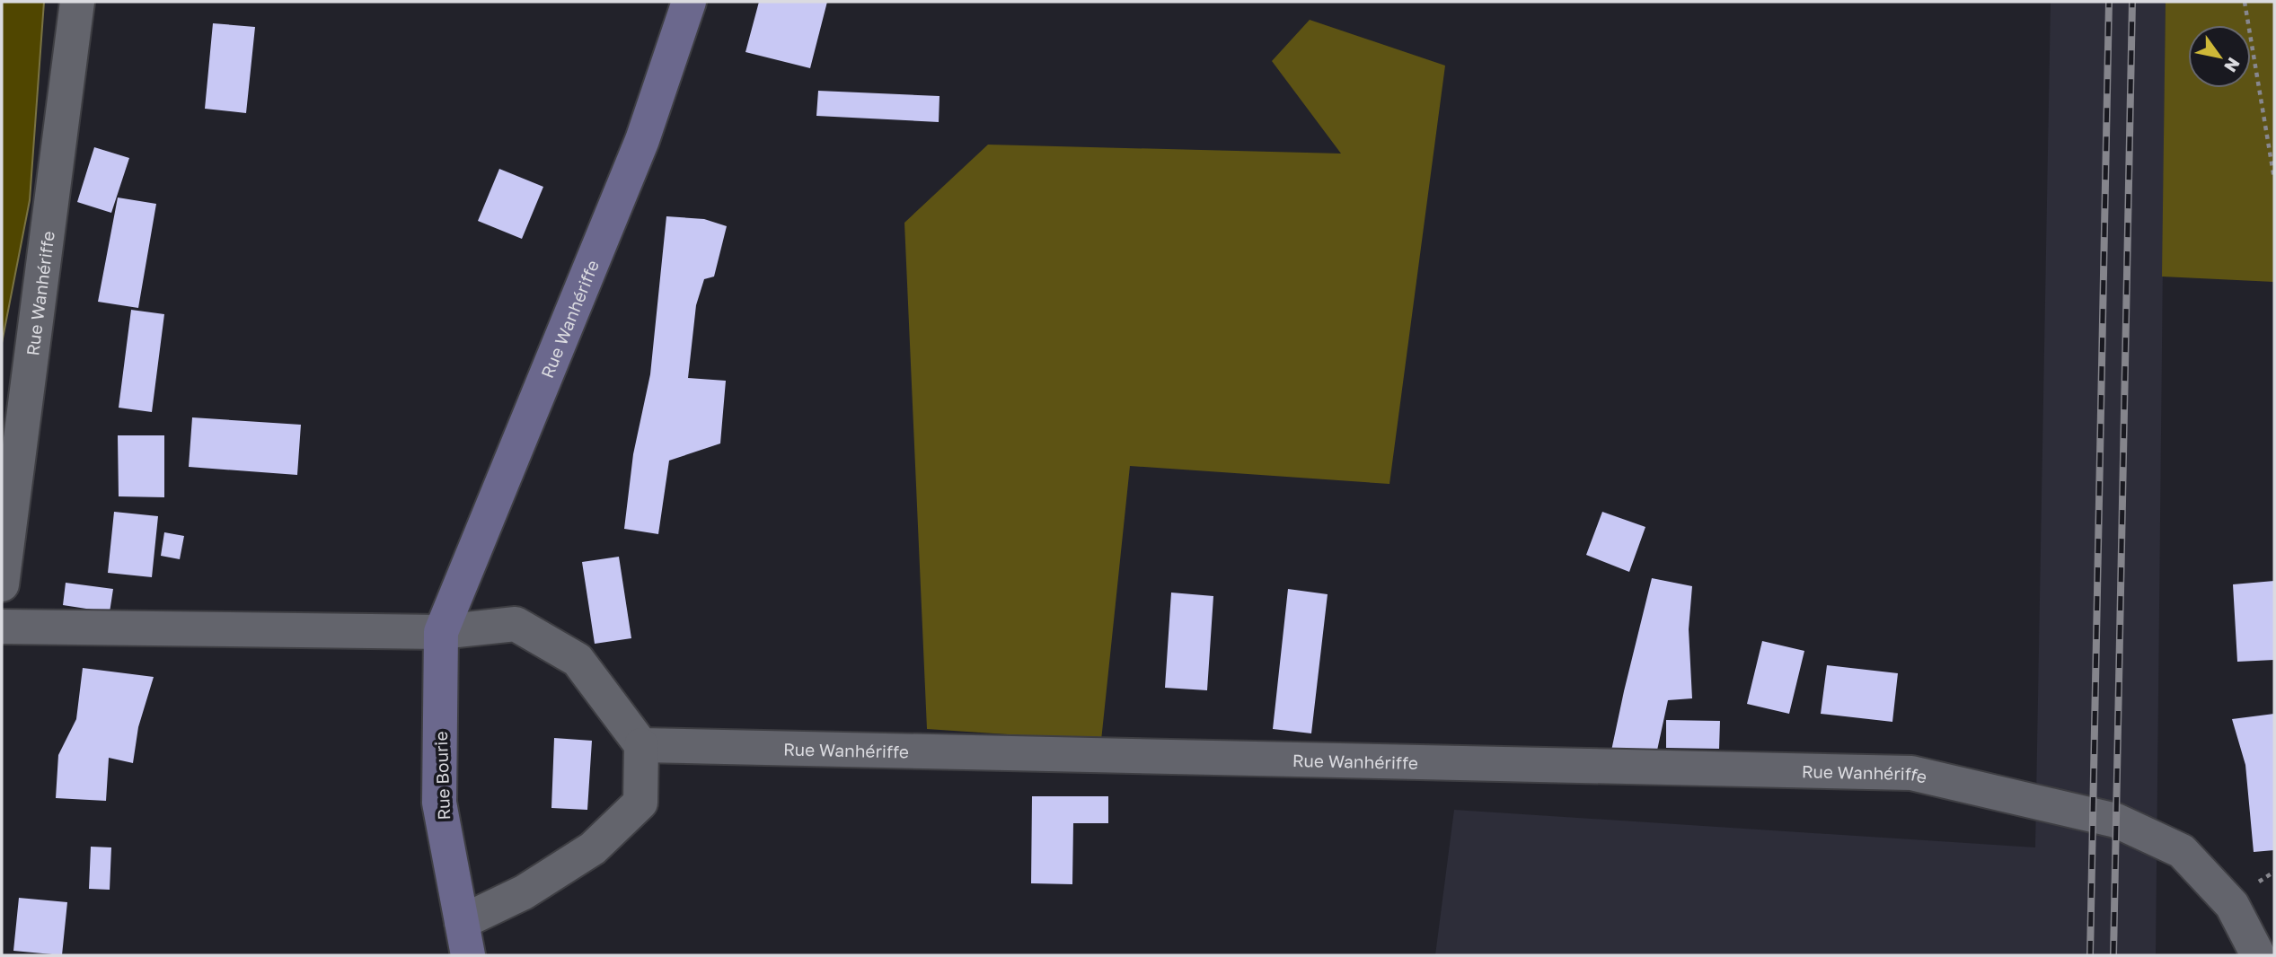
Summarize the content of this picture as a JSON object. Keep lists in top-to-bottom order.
{
  "streets": {
    "main road": ["Rue Wanhériffe", "Rue Bourie"]
  },
  "crossings": [
    ["Rue Wanhériffe", "Rue Bourie"]
  ],
  "north": "bottom right"
}
